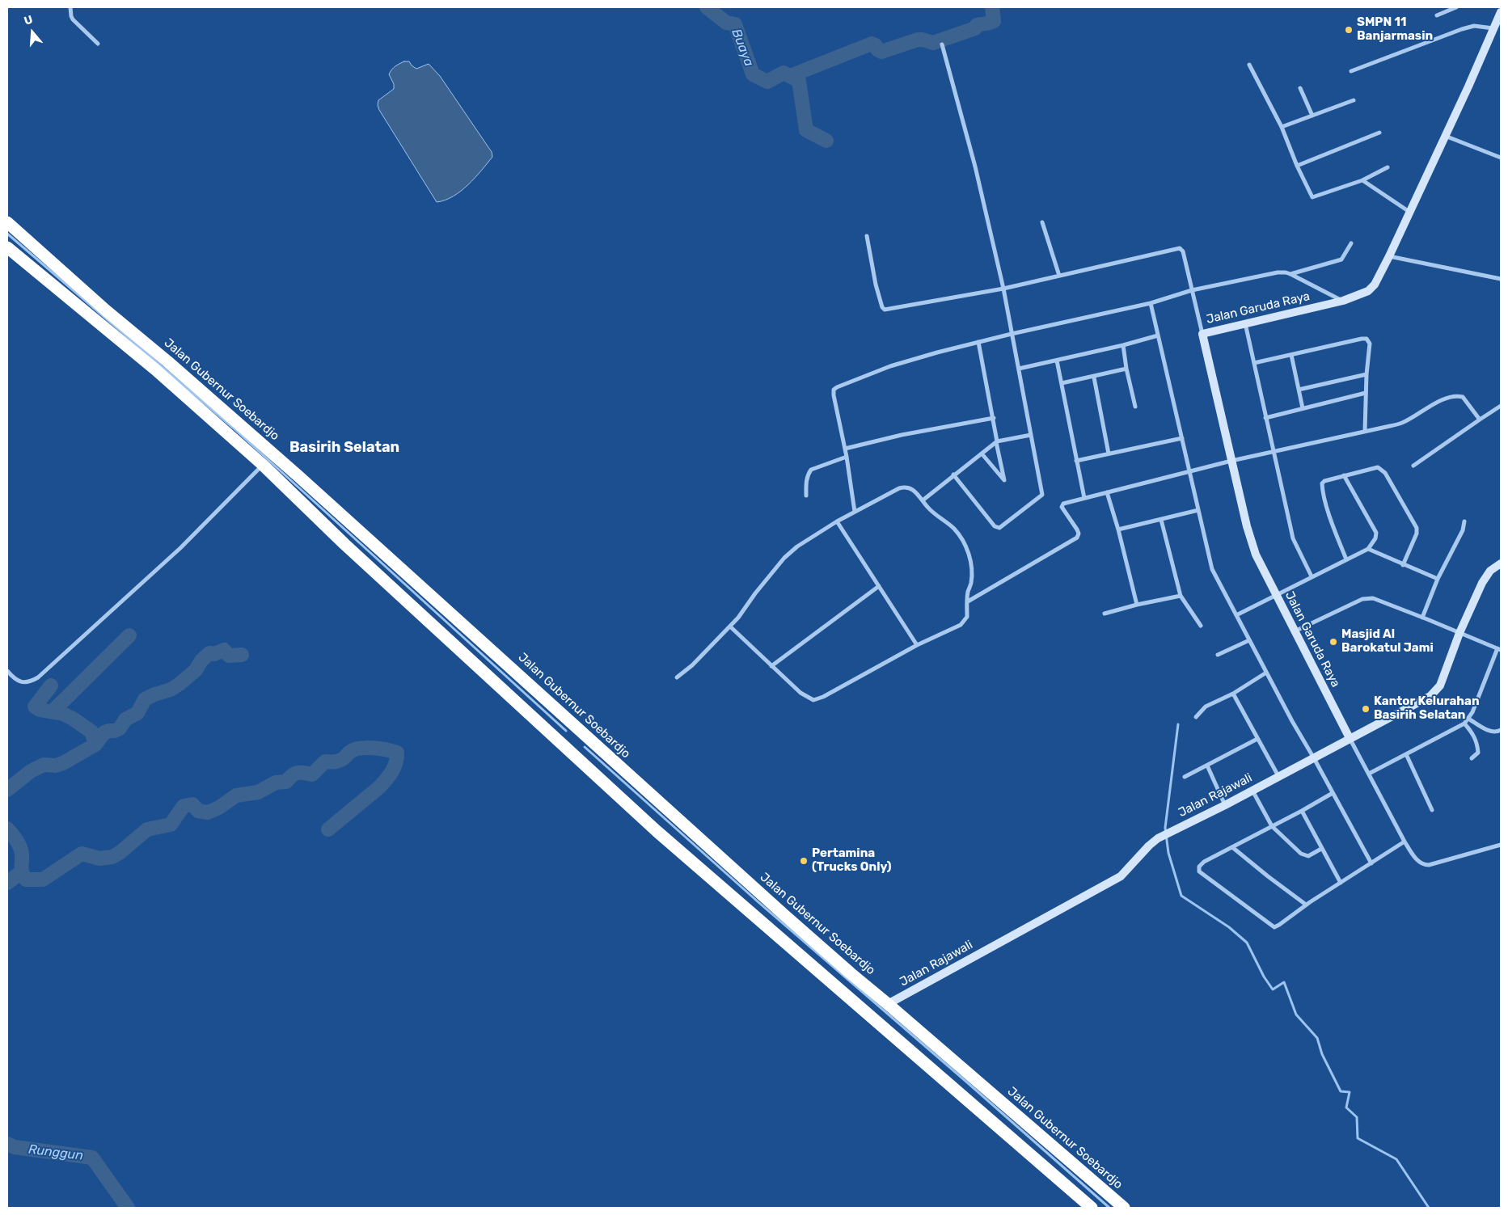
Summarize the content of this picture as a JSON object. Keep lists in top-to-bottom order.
{
  "streets": {
    "highway": ["Jalan Gubernur Soebardjo"],
    "street": ["Jalan Garuda Raya", "Jalan Rajawali"]
  },
  "crossings": [
    ["Jalan Garuda Raya", "Jalan Rajawali"],
    ["Jalan Gubernur Soebardjo", "Jalan Rajawali"]
  ],
  "districts": ["Basirih Selatan"],
  "water": ["Buaya", "Runggun"],
  "places": [
    "SMPN 11 Banjarmasin",
    "Masjid Al Barokatul Jami",
    "Kantor Kelurahan Basirih Selatan",
    "Pertamina (Trucks Only)"
  ],
  "north": "top"
}
